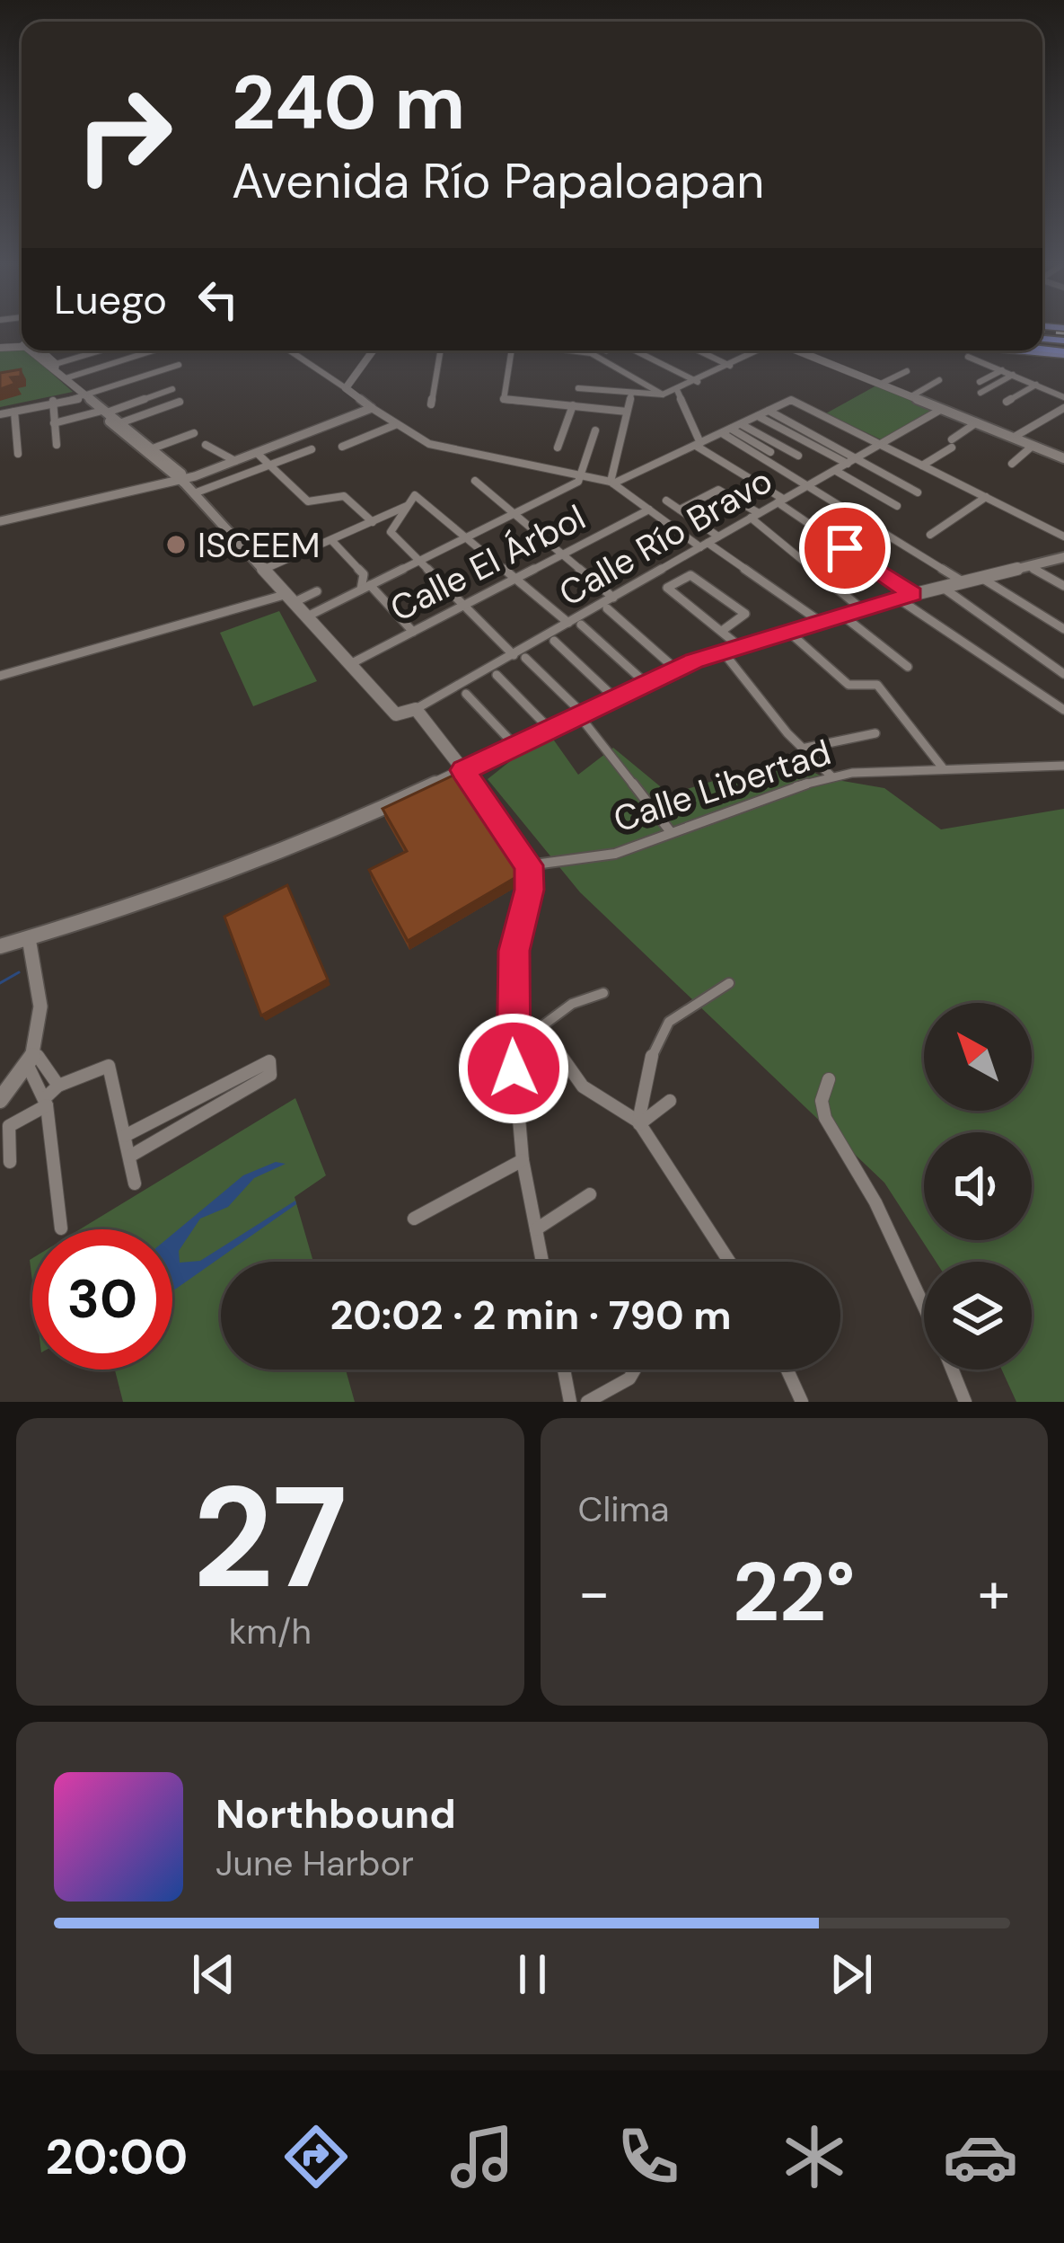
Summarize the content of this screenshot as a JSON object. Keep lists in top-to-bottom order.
{
  "streets": {
    "street": ["Calle Río Bravo", "Calle El Árbol", "Calle Libertad"]
  },
  "places": ["ISCEEM"],
  "north": "top left",
  "page": {
    "turn": ["240 m", "Avenida Río Papaloapan"],
    "then": "Luego",
    "limit": "30",
    "trip": "20:02 · 2 min · 790 m",
    "tile": [
      ["27", "km/h"],
      "Clima"
    ],
    "heat": ["−", "22°", "+"],
    "song": ["Northbound", "June Harbor"],
    "tabs": "20:00"
  }
}
